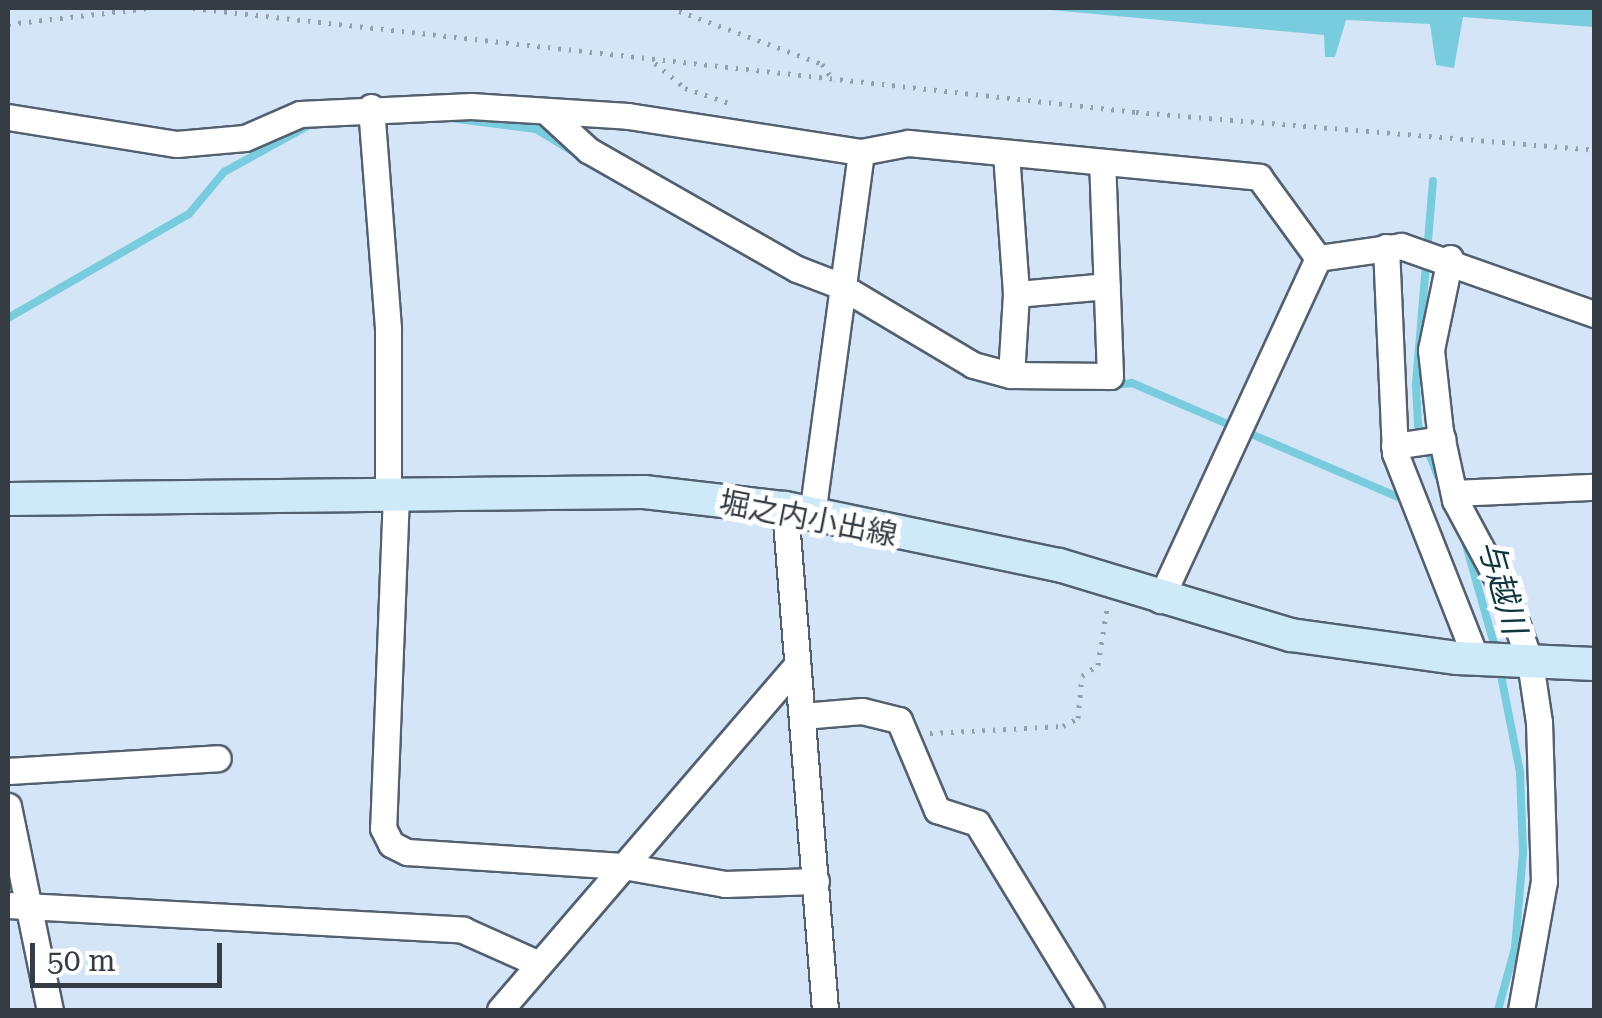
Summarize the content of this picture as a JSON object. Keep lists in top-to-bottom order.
{
  "streets": {
    "main road": ["堀之内小出線"]
  },
  "water": ["与越川"],
  "scale_bar": "50 m"
}
